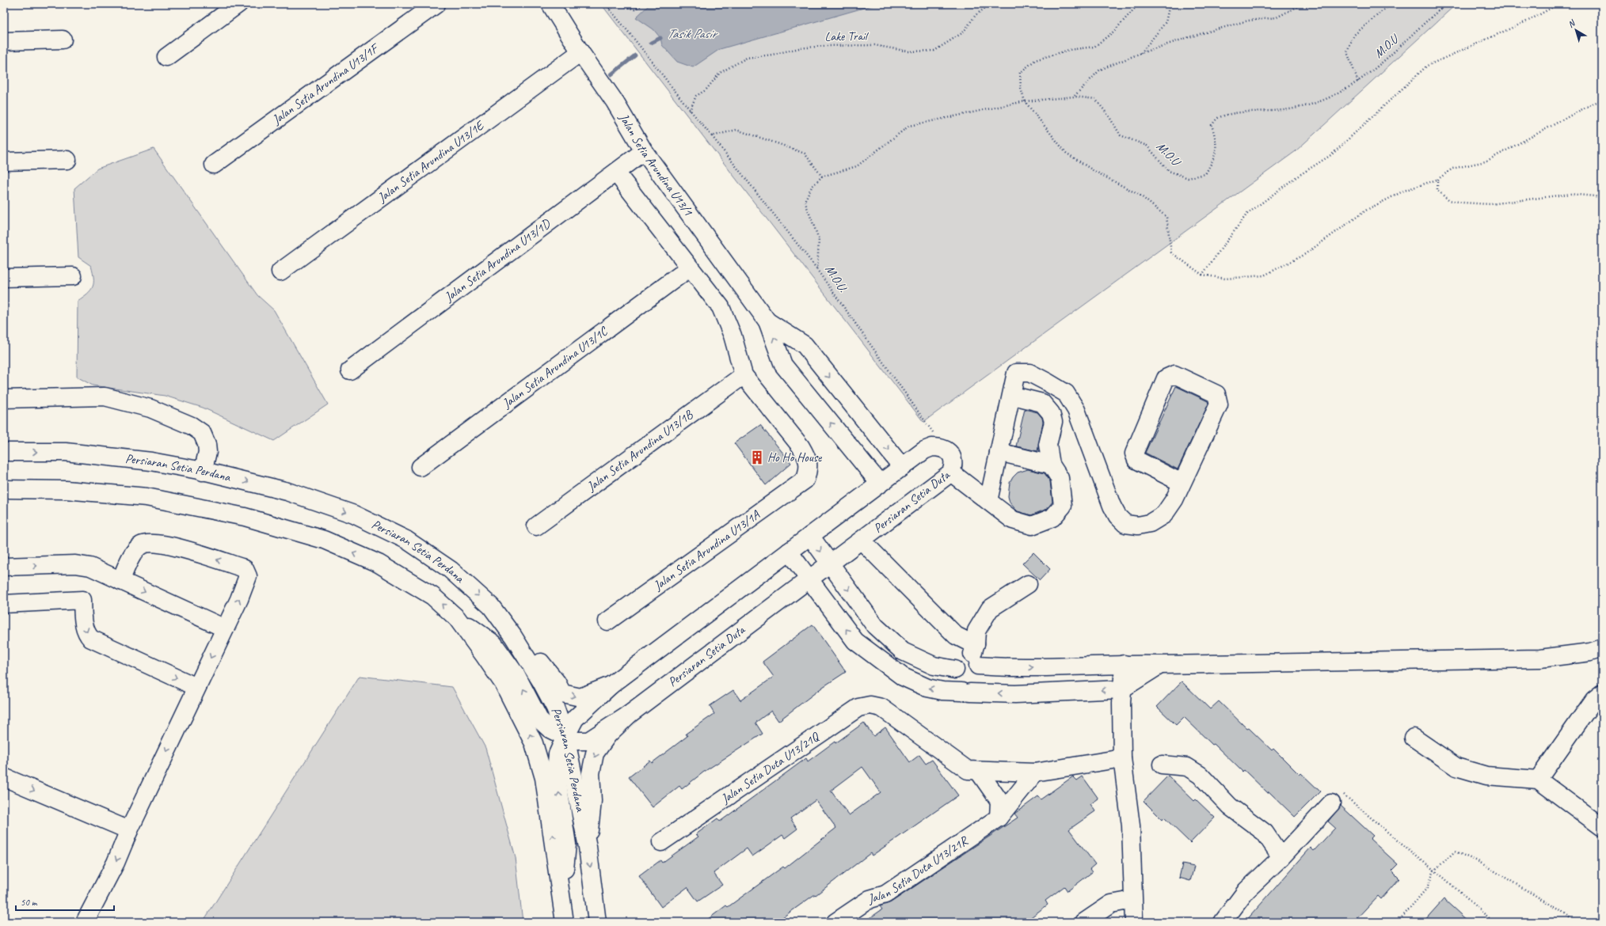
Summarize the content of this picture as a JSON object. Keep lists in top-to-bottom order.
{
  "streets": {
    "street": [
      "Jalan Setia Arundina U13/1F",
      "Jalan Setia Arundina U13/1E",
      "Jalan Setia Arundina U13/1",
      "Jalan Setia Arundina U13/1D",
      "Jalan Setia Arundina U13/1C",
      "Jalan Setia Arundina U13/1B",
      "Persiaran Setia Perdana",
      "Persiaran Setia Duta",
      "Jalan Setia Arundina U13/1A",
      "Jalan Setia Duta U13/21Q",
      "Jalan Setia Duta U13/21R"
    ],
    "path": ["Lake Trail", "M.O.U", "M.O.U."]
  },
  "crossings": [
    ["M.O.U", "M.O.U."],
    ["Jalan Setia Arundina U13/1E", "Jalan Setia Arundina U13/1"],
    ["Jalan Setia Arundina U13/1", "Jalan Setia Arundina U13/1D"],
    ["Jalan Setia Arundina U13/1B", "Jalan Setia Arundina U13/1A"],
    ["Persiaran Setia Perdana", "Persiaran Setia Duta"]
  ],
  "water": ["Tasik Pasir"],
  "places": {
    "building": ["Ho Ho House"]
  },
  "scale_bar": "50 m",
  "north": "top left"
}
